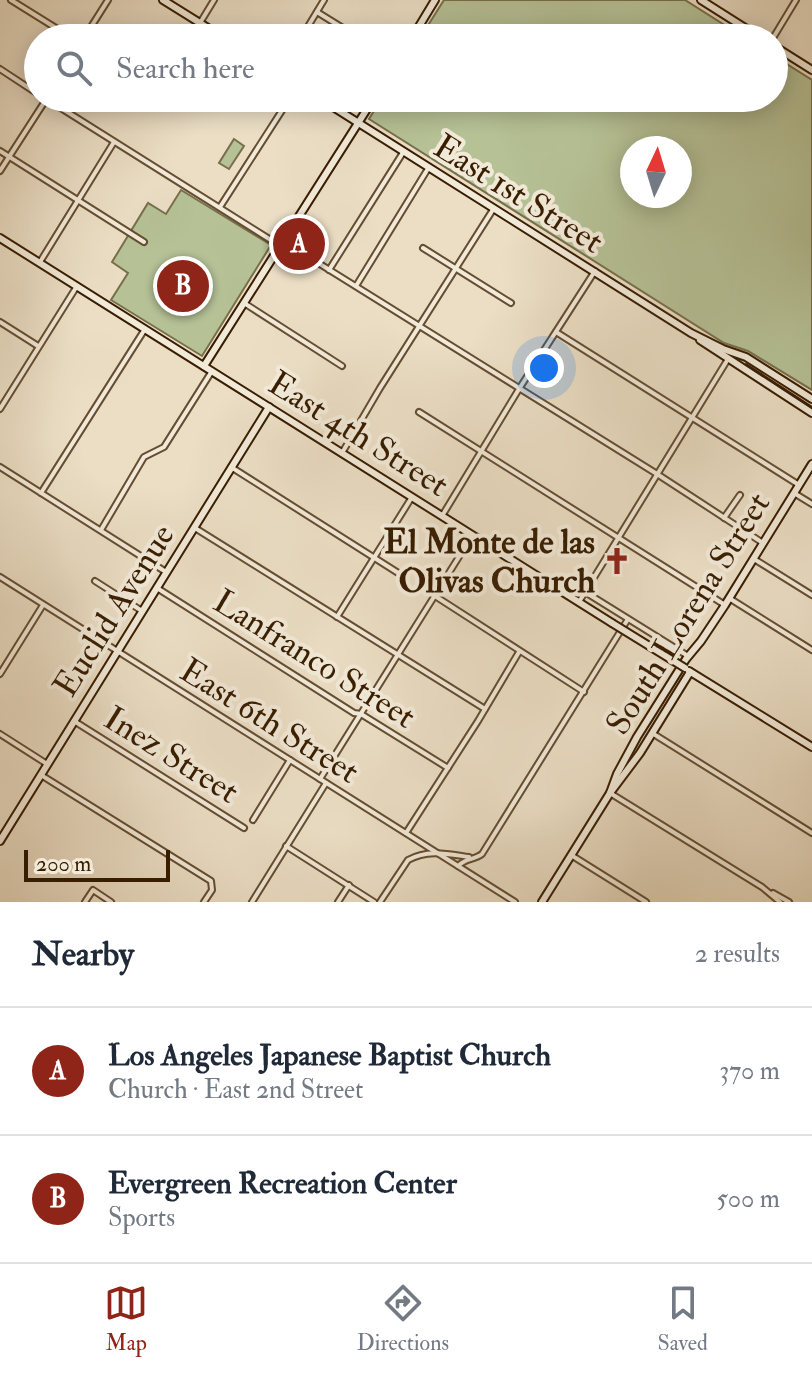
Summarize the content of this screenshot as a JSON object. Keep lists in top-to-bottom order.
{
  "streets": {
    "street": [
      "East 1st Street",
      "East 4th Street",
      "Euclid Avenue",
      "South Lorena Street",
      "Lanfranco Street",
      "East 6th Street",
      "Inez Street"
    ]
  },
  "crossings": [
    ["East 4th Street", "Euclid Avenue"],
    ["East 4th Street", "South Lorena Street"],
    ["Euclid Avenue", "Lanfranco Street"],
    ["Euclid Avenue", "East 6th Street"],
    ["Euclid Avenue", "Inez Street"]
  ],
  "places": {
    "church": ["El Monte de las Olivas Church"]
  },
  "scale_bar": "200 m",
  "north": "top",
  "page": {
    "search": "Search here",
    "pins": ["A", "B"],
    "scale": "200 m",
    "heading": ["Nearby", "2 results"],
    "list": [
      {
        "mark": "A",
        "name": "Los Angeles Japanese Baptist Church",
        "note": "Church · East 2nd Street",
        "value": "370 m"
      },
      {
        "mark": "B",
        "name": "Evergreen Recreation Center",
        "note": "Sports",
        "value": "500 m"
      }
    ],
    "nav": ["Map", "Directions", "Saved"]
  }
}
